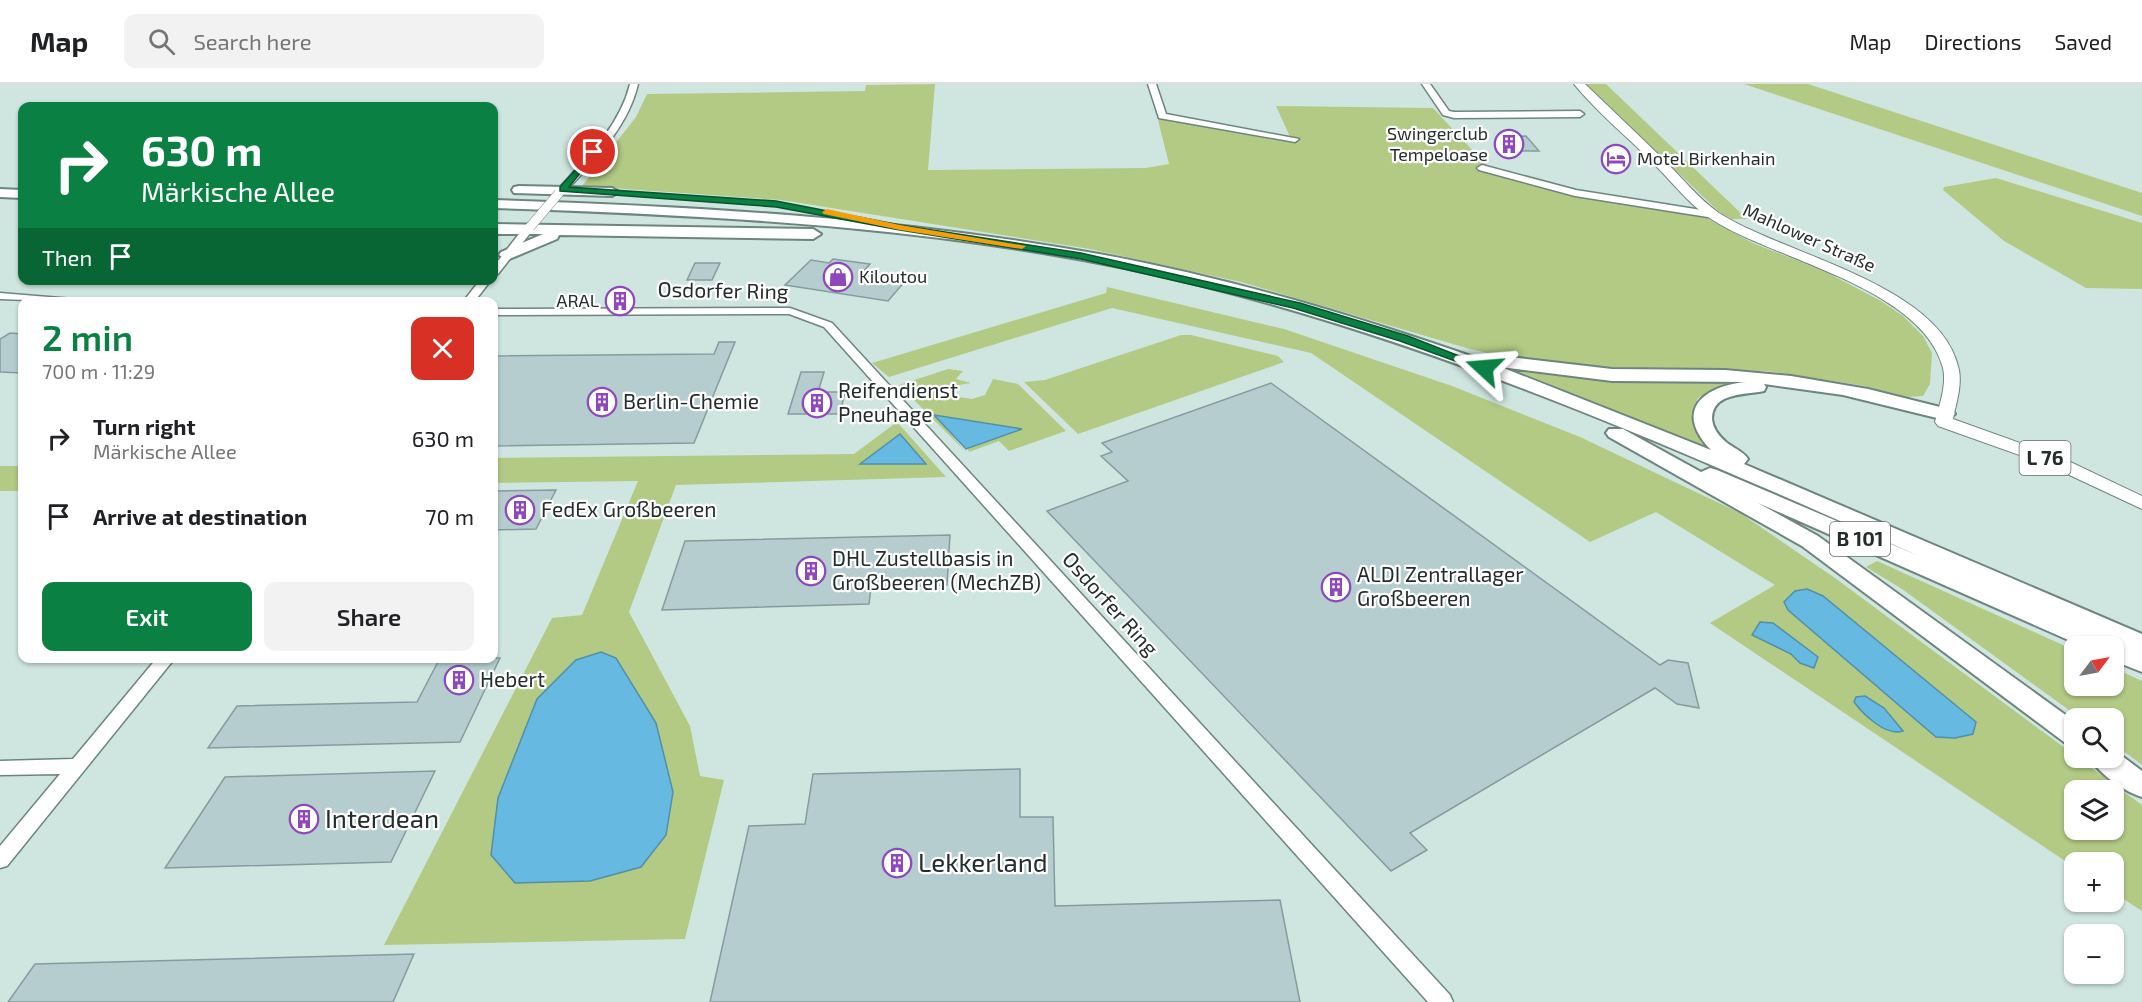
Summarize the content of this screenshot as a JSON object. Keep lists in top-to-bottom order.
{
  "streets": {
    "highway": ["B 101"],
    "main road": ["Mahlower Straße", "L 76"],
    "street": ["Osdorfer Ring"]
  },
  "crossings": [
    ["Mahlower Straße", "L 76"]
  ],
  "places": {
    "building": [
      "Swingerclub Tempeloase",
      "ARAL",
      "Berlin-Chemie",
      "Reifendienst Pneuhage",
      "FedEx Großbeeren",
      "DHL Zustellbasis in Großbeeren (MechZB)",
      "ALDI Zentrallager Großbeeren",
      "Hebert",
      "Interdean",
      "Lekkerland"
    ],
    "hotel": ["Motel Birkenhain"],
    "shop": ["Kiloutou"]
  },
  "north": "top right",
  "page": {
    "header": "Map",
    "search": "Search here",
    "nav": ["Map", "Directions", "Saved"],
    "turn": ["630 m", "Märkische Allee"],
    "then": "Then",
    "heading": ["2 min", "700 m · 11:29"],
    "list": [
      {
        "name": "Turn right",
        "note": "Märkische Allee",
        "value": "630 m"
      },
      {
        "name": "Arrive at destination",
        "value": "70 m"
      }
    ],
    "buttons": ["Exit", "Share"],
    "map_buttons": ["+", "−"]
  }
}
